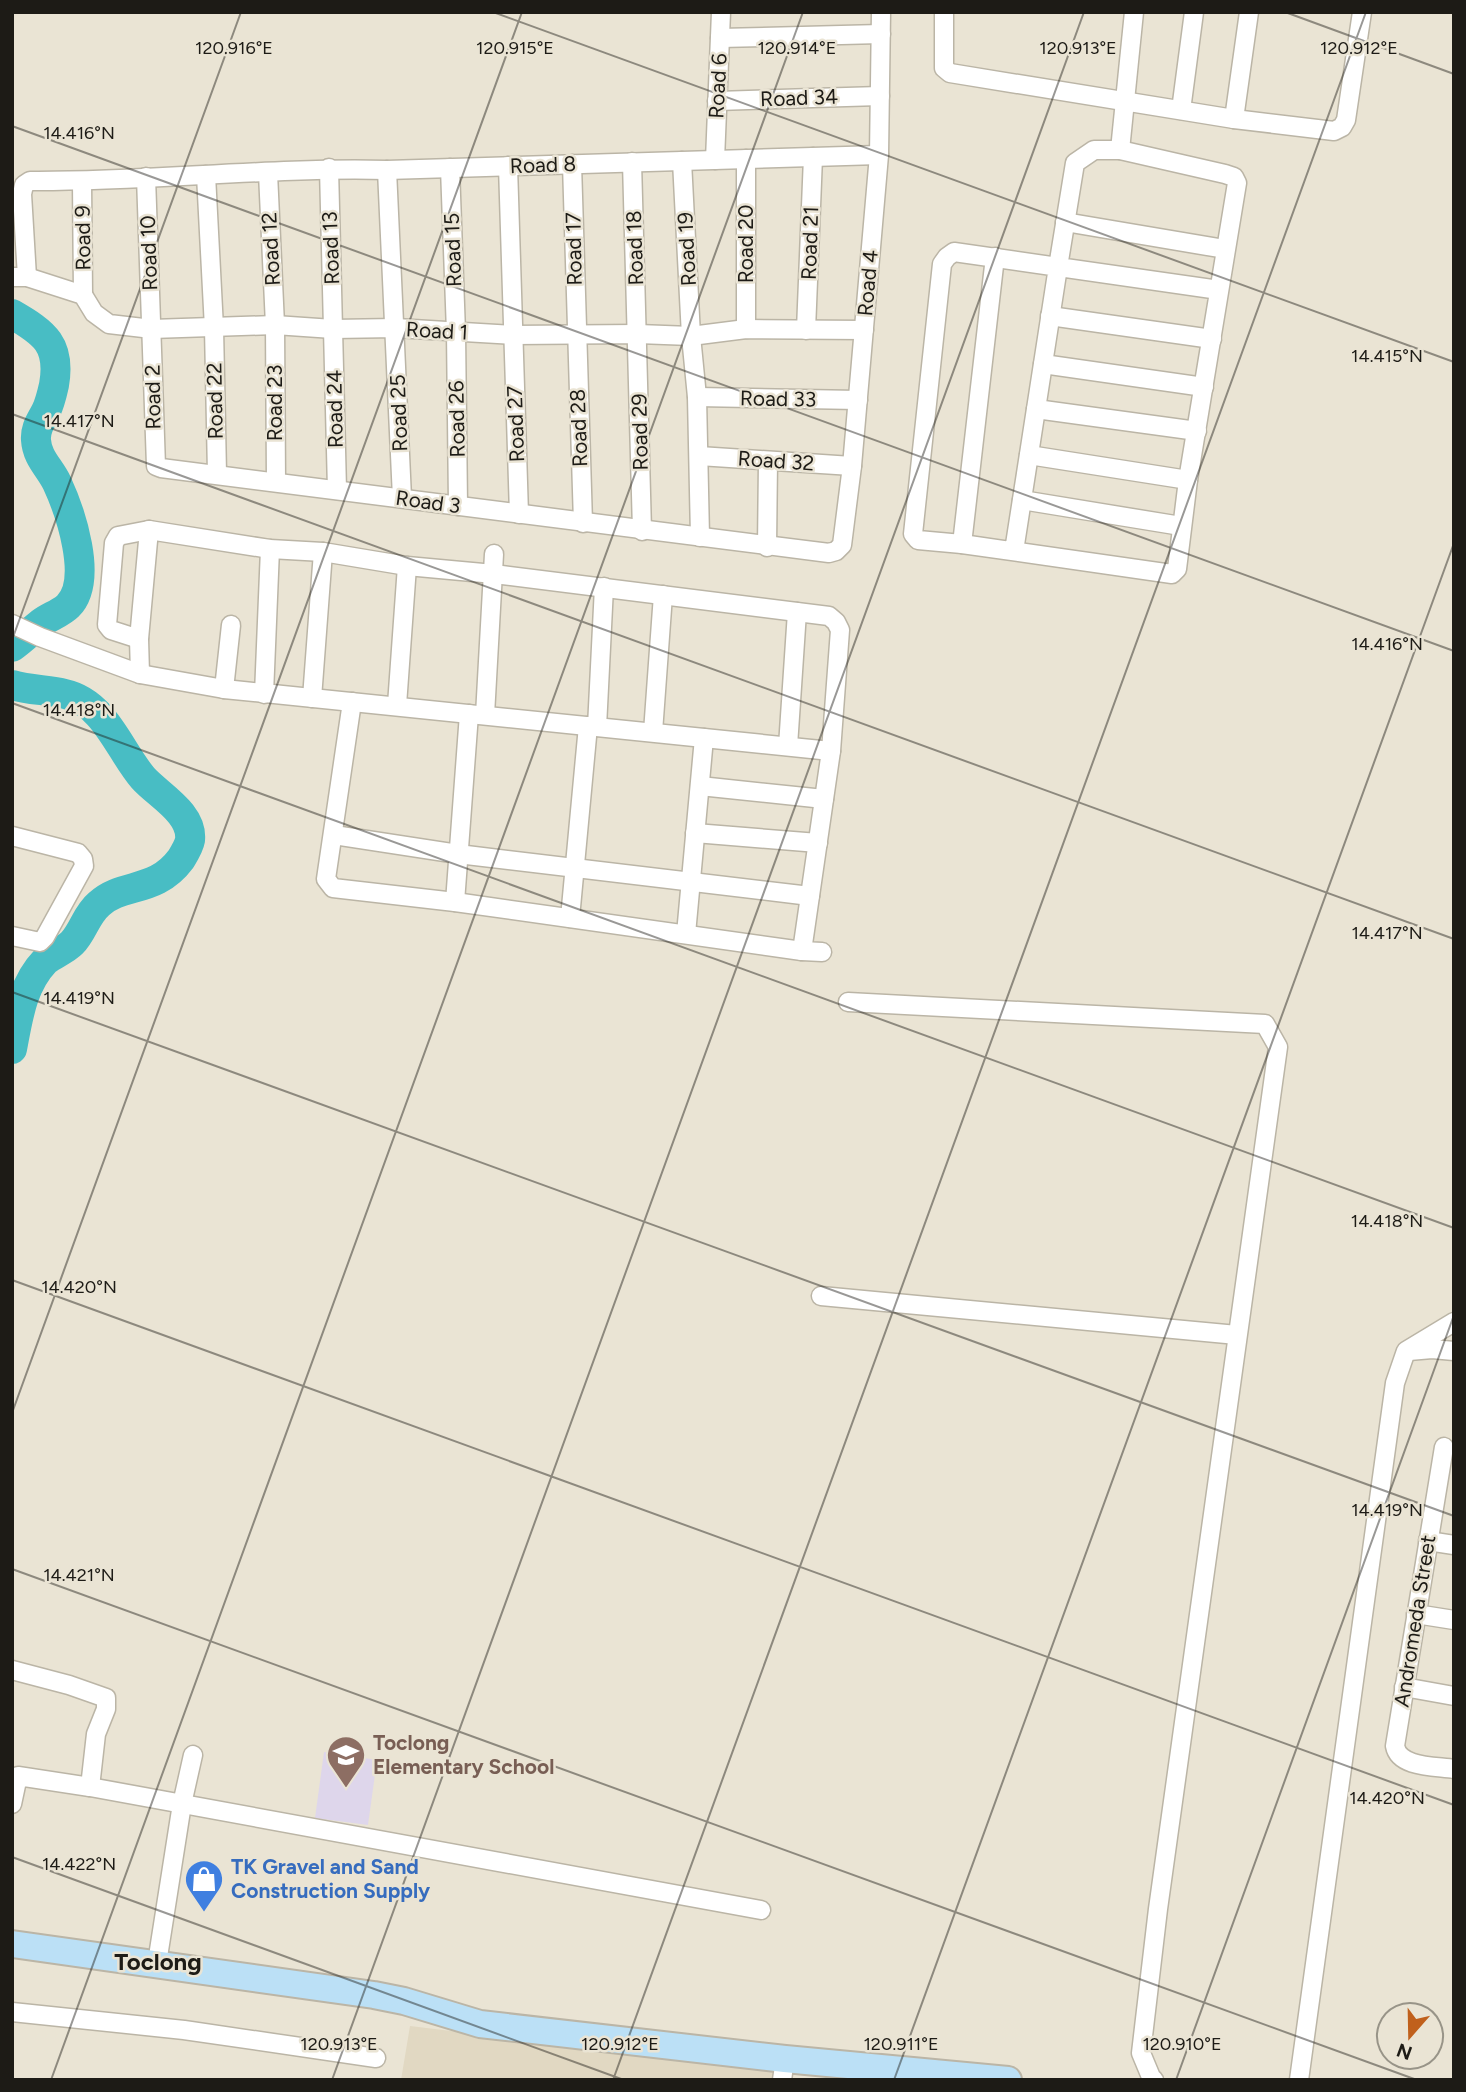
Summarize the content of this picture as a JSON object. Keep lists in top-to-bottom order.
{
  "streets": {
    "street": [
      "Road 6",
      "Road 34",
      "Road 8",
      "Road 9",
      "Road 21",
      "Road 20",
      "Road 13",
      "Road 18",
      "Road 12",
      "Road 17",
      "Road 19",
      "Road 15",
      "Road 10",
      "Road 4",
      "Road 1",
      "Road 2",
      "Road 33",
      "Road 22",
      "Road 23",
      "Road 24",
      "Road 25",
      "Road 26",
      "Road 27",
      "Road 28",
      "Road 29",
      "Road 32",
      "Road 3",
      "Andromeda Street"
    ]
  },
  "crossings": [
    ["Road 6", "Road 34"],
    ["Road 6", "Road 8"],
    ["Road 34", "Road 4"],
    ["Road 8", "Road 9"],
    ["Road 8", "Road 21"],
    ["Road 8", "Road 20"],
    ["Road 8", "Road 13"],
    ["Road 8", "Road 18"],
    ["Road 8", "Road 12"],
    ["Road 8", "Road 17"],
    ["Road 8", "Road 19"],
    ["Road 8", "Road 15"],
    ["Road 8", "Road 10"],
    ["Road 8", "Road 4"],
    ["Road 8", "Road 25"],
    ["Road 8", "Road 27"],
    ["Road 9", "Road 1"],
    ["Road 21", "Road 1"],
    ["Road 20", "Road 1"],
    ["Road 13", "Road 1"],
    ["Road 13", "Road 24"],
    ["Road 18", "Road 1"],
    ["Road 18", "Road 29"],
    ["Road 12", "Road 1"],
    ["Road 12", "Road 23"],
    ["Road 17", "Road 1"],
    ["Road 17", "Road 28"],
    ["Road 19", "Road 1"],
    ["Road 15", "Road 1"],
    ["Road 15", "Road 26"],
    ["Road 10", "Road 1"],
    ["Road 10", "Road 2"],
    ["Road 4", "Road 1"],
    ["Road 4", "Road 33"],
    ["Road 4", "Road 32"],
    ["Road 4", "Road 3"],
    ["Road 1", "Road 2"],
    ["Road 1", "Road 22"],
    ["Road 1", "Road 23"],
    ["Road 1", "Road 24"],
    ["Road 1", "Road 25"],
    ["Road 1", "Road 26"],
    ["Road 1", "Road 27"],
    ["Road 1", "Road 28"],
    ["Road 1", "Road 29"],
    ["Road 2", "Road 3"],
    ["Road 22", "Road 3"],
    ["Road 23", "Road 3"],
    ["Road 24", "Road 3"],
    ["Road 25", "Road 3"],
    ["Road 26", "Road 3"],
    ["Road 27", "Road 3"],
    ["Road 28", "Road 3"],
    ["Road 29", "Road 3"]
  ],
  "districts": ["Toclong"],
  "places": {
    "school or university": ["Toclong Elementary School"],
    "shop": ["TK Gravel and Sand Construction Supply"]
  },
  "north": "bottom",
  "coordinates": [
    "120.916°E",
    "120.915°E",
    "120.914°E",
    "120.913°E",
    "120.912°E",
    "14.416°N",
    "14.415°N",
    "14.417°N",
    "14.418°N",
    "14.419°N",
    "14.420°N",
    "14.421°N",
    "14.422°N",
    "120.911°E",
    "120.910°E"
  ]
}
